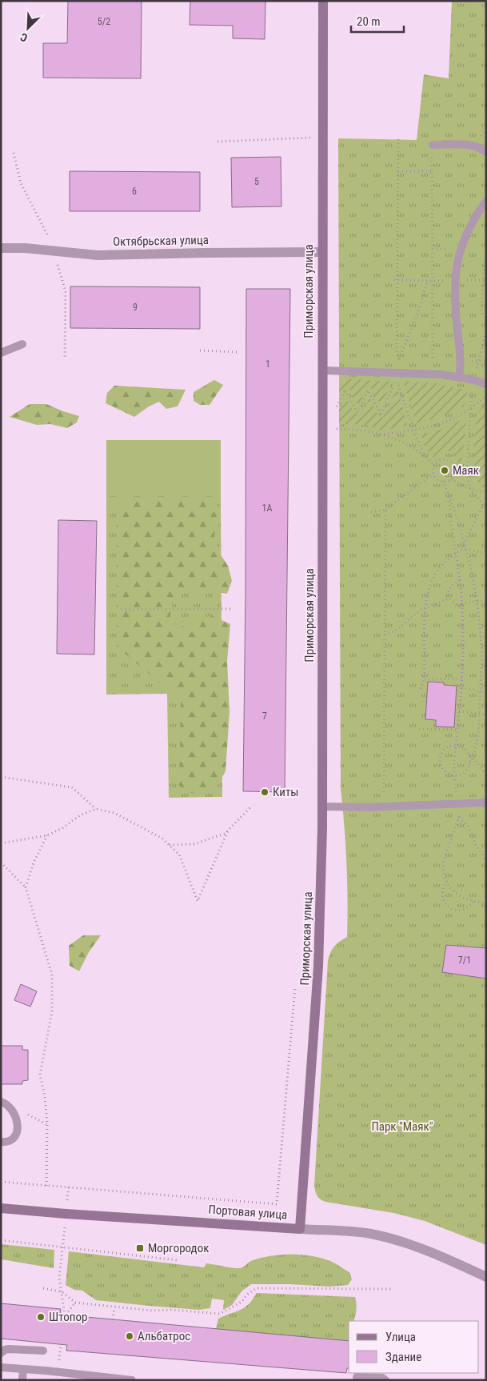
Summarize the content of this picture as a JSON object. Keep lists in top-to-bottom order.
{
  "streets": {
    "street": ["Октябрьская улица", "Приморская улица", "Портовая улица"]
  },
  "crossings": [
    ["Октябрьская улица", "Приморская улица"],
    ["Приморская улица", "Портовая улица"]
  ],
  "parks": ["Парк \"Маяк\""],
  "places": {
    "other": [
      "Маяк",
      "Киты",
      "Штопор",
      "Альбатрос"
    ],
    "transit": ["Моргородок"]
  },
  "house_numbers": [
    "5/2",
    "5",
    "6",
    "9",
    "1",
    "1А",
    "7",
    "7/1"
  ],
  "legend": ["Улица", "Здание"],
  "scale_bar": "20 m",
  "north": "bottom left"
}
